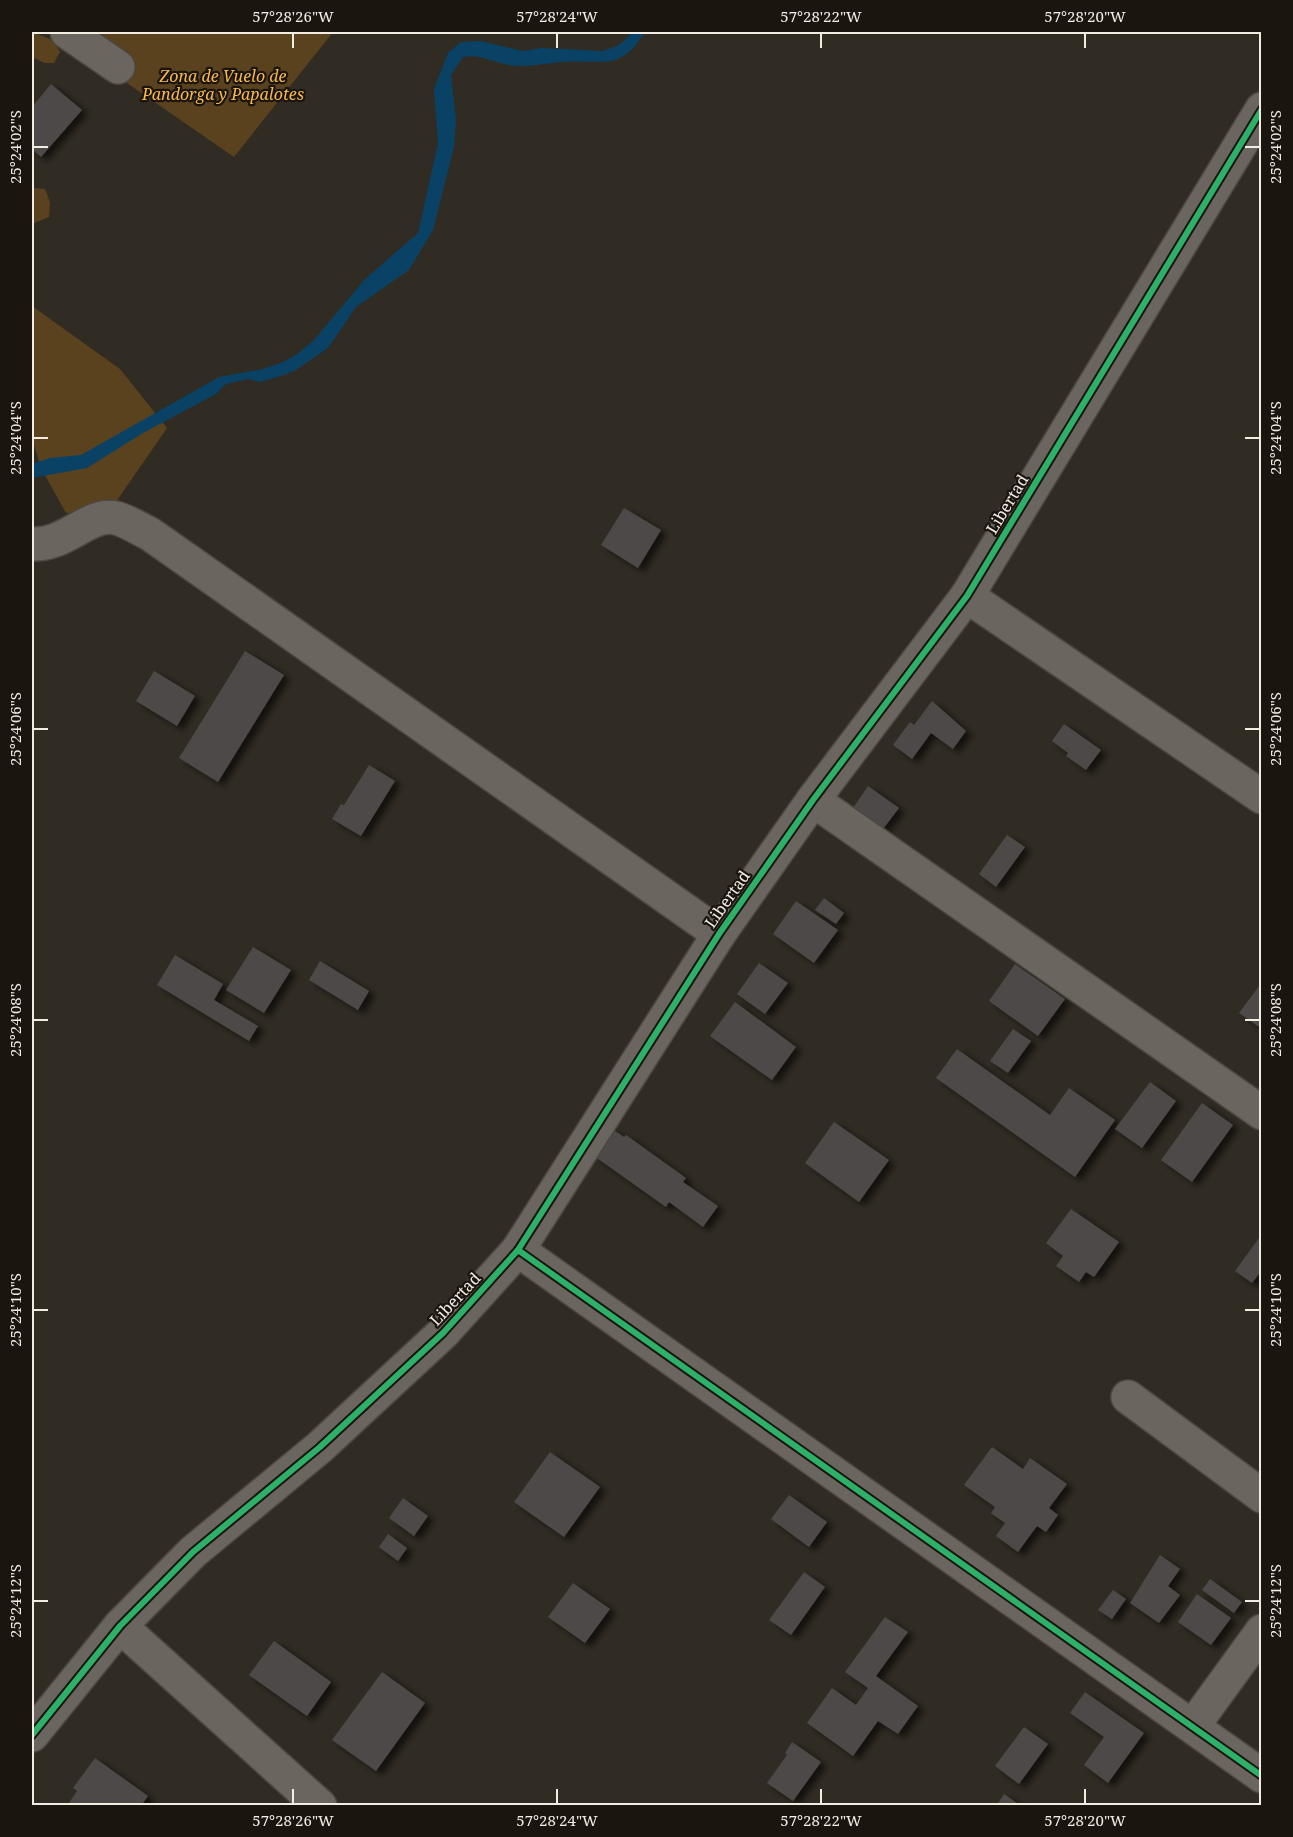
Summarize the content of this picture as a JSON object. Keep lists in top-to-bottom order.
{
  "streets": {
    "street": ["Libertad"]
  },
  "parks": ["Zona de Vuelo de Pandorga y Papalotes"],
  "coordinates": [
    "57°28'26\"W",
    "57°28'24\"W",
    "57°28'22\"W",
    "57°28'20\"W",
    "25°24'02\"S",
    "25°24'04\"S",
    "25°24'06\"S",
    "25°24'08\"S",
    "25°24'10\"S",
    "25°24'12\"S"
  ]
}
